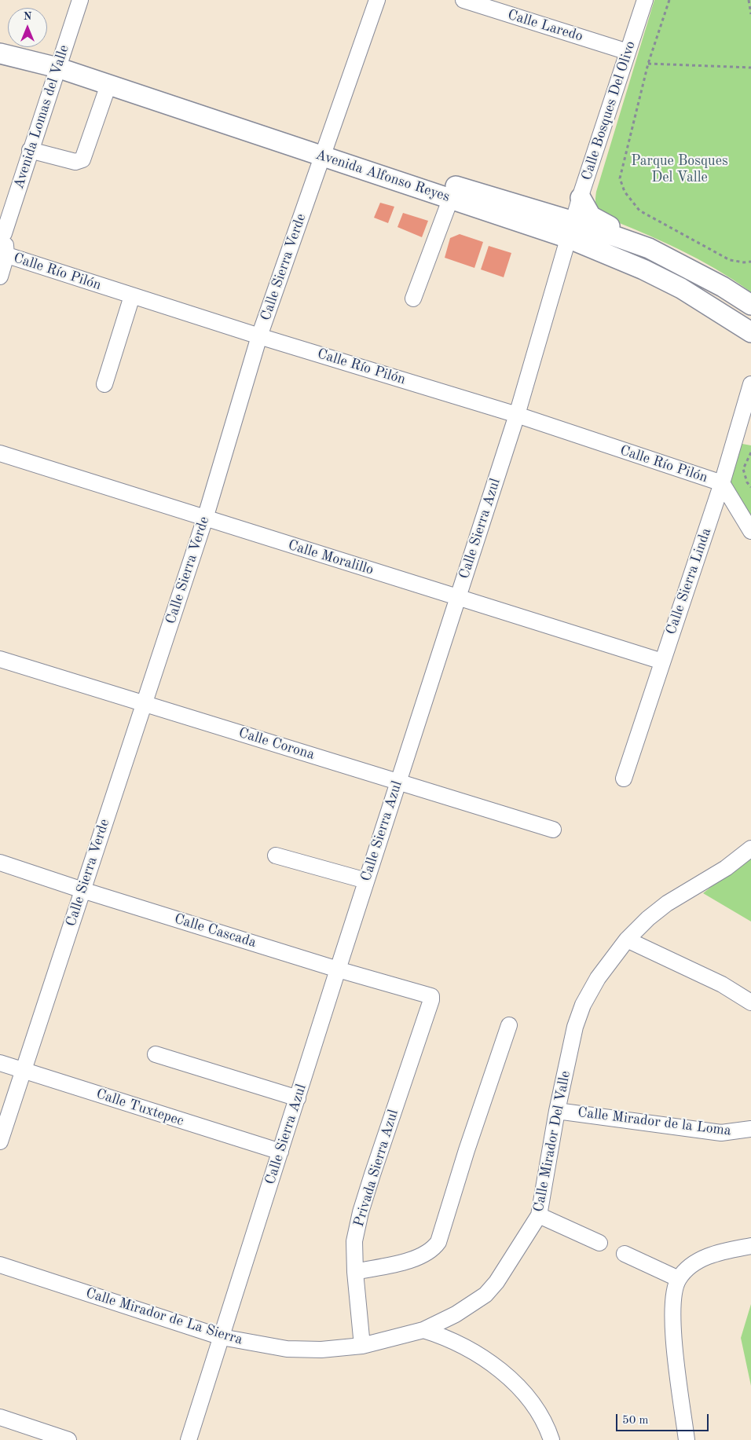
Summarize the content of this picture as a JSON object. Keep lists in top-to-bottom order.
{
  "streets": {
    "main road": ["Avenida Alfonso Reyes"],
    "street": [
      "Calle Laredo",
      "Calle Bosques Del Olivo",
      "Avenida Lomas del Valle",
      "Calle Sierra Verde",
      "Calle Río Pilón",
      "Calle Sierra Azul",
      "Calle Moralillo",
      "Calle Sierra Linda",
      "Calle Corona",
      "Calle Cascada",
      "Calle Tuxtepec",
      "Calle Mirador de la Loma",
      "Calle Mirador Del Valle",
      "Privada Sierra Azul",
      "Calle Mirador de La Sierra"
    ]
  },
  "crossings": [
    ["Calle Laredo", "Calle Bosques Del Olivo"],
    ["Calle Bosques Del Olivo", "Avenida Alfonso Reyes"],
    ["Calle Bosques Del Olivo", "Calle Sierra Azul"],
    ["Avenida Lomas del Valle", "Avenida Alfonso Reyes"],
    ["Avenida Lomas del Valle", "Calle Río Pilón"],
    ["Avenida Alfonso Reyes", "Calle Sierra Verde"],
    ["Avenida Alfonso Reyes", "Calle Sierra Azul"],
    ["Calle Sierra Verde", "Calle Río Pilón"],
    ["Calle Sierra Verde", "Calle Moralillo"],
    ["Calle Sierra Verde", "Calle Corona"],
    ["Calle Sierra Verde", "Calle Cascada"],
    ["Calle Sierra Verde", "Calle Tuxtepec"],
    ["Calle Río Pilón", "Calle Sierra Azul"],
    ["Calle Río Pilón", "Calle Sierra Linda"],
    ["Calle Sierra Azul", "Calle Moralillo"],
    ["Calle Sierra Azul", "Calle Corona"],
    ["Calle Sierra Azul", "Calle Cascada"],
    ["Calle Sierra Azul", "Calle Tuxtepec"],
    ["Calle Sierra Azul", "Calle Mirador de La Sierra"],
    ["Calle Moralillo", "Calle Sierra Linda"],
    ["Calle Cascada", "Privada Sierra Azul"],
    ["Calle Mirador de la Loma", "Calle Mirador Del Valle"],
    ["Calle Mirador Del Valle", "Calle Mirador de La Sierra"],
    ["Privada Sierra Azul", "Calle Mirador de La Sierra"]
  ],
  "parks": ["Parque Bosques Del Valle"],
  "scale_bar": "50 m",
  "north": "top"
}
